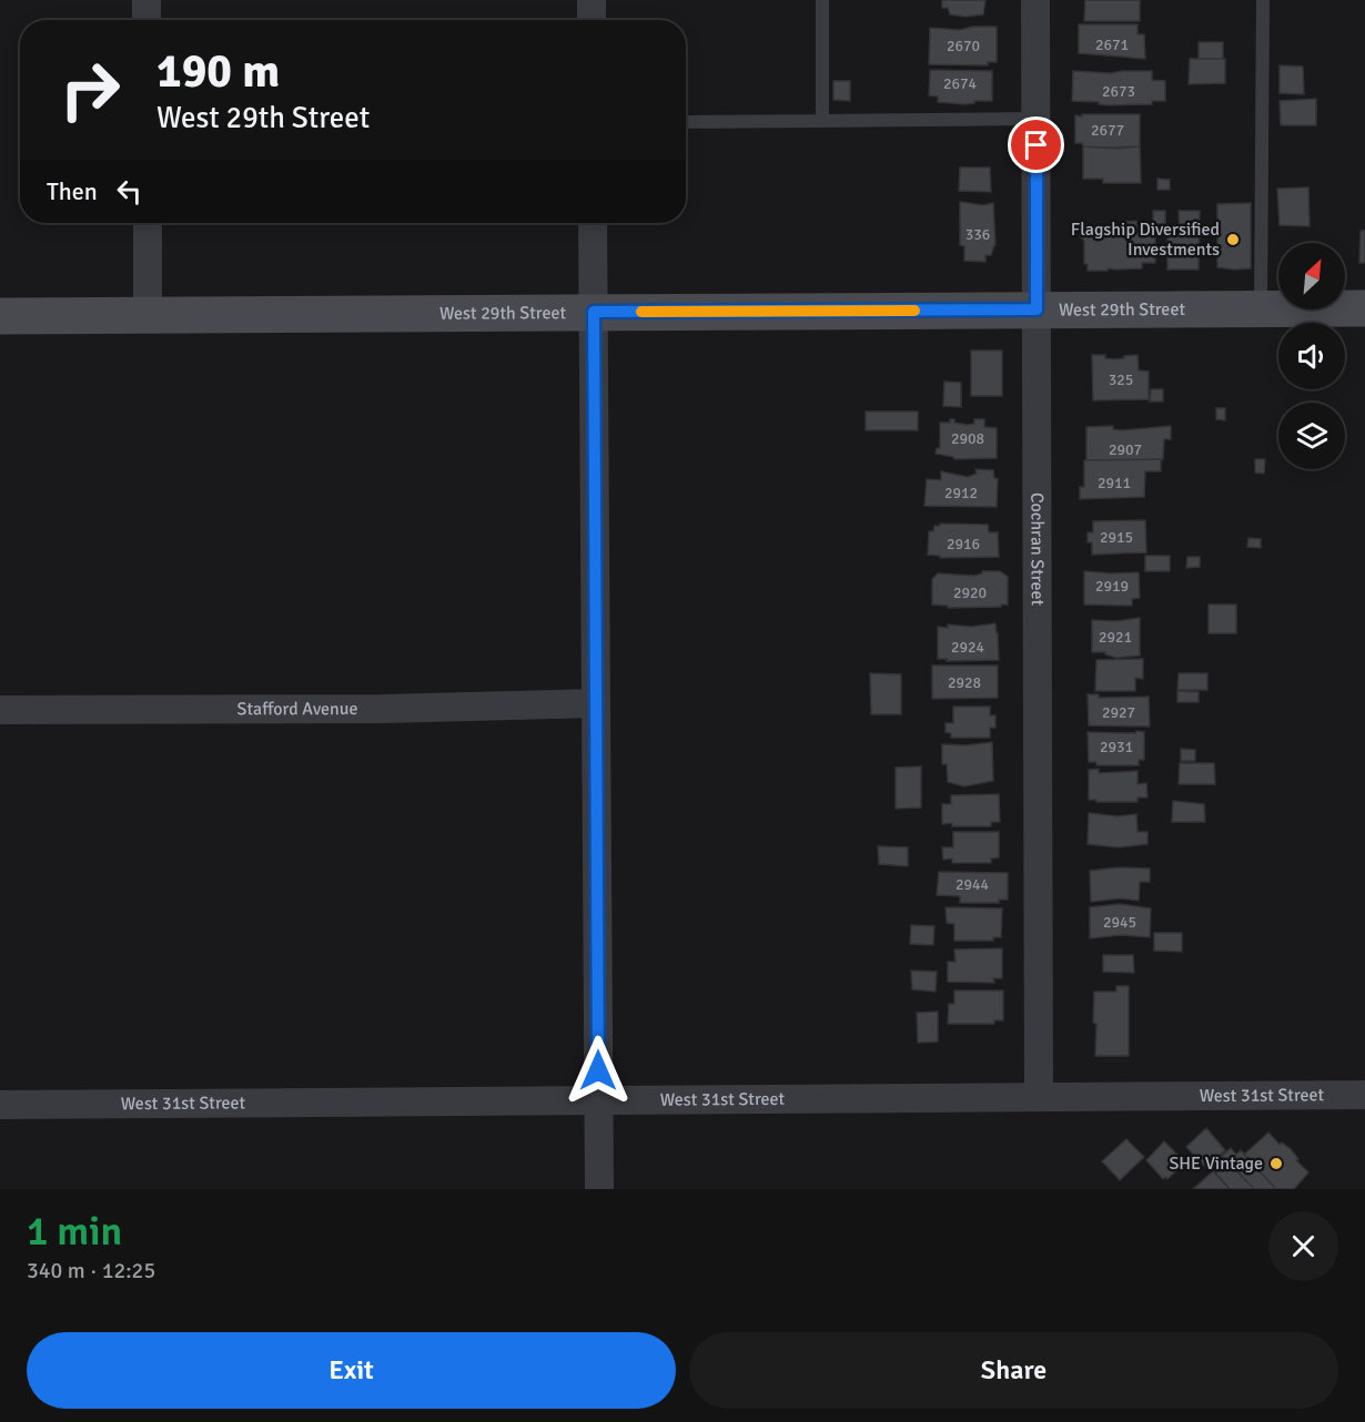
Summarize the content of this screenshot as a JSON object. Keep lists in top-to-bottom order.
{
  "streets": {
    "street": [
      "West 29th Street",
      "Cochran Street",
      "Stafford Avenue",
      "West 31st Street"
    ]
  },
  "crossings": [
    ["West 29th Street", "Cochran Street"],
    ["Cochran Street", "West 31st Street"]
  ],
  "places": ["Flagship Diversified Investments", "SHE Vintage"],
  "house_numbers": [
    "2671",
    "2670",
    "2674",
    "2673",
    "2677",
    "336",
    "325",
    "2908",
    "2907",
    "2911",
    "2912",
    "2915",
    "2916",
    "2919",
    "2920",
    "2921",
    "2924",
    "2928",
    "2927",
    "2931",
    "2944",
    "2945"
  ],
  "north": "top right",
  "page": {
    "turn": ["190 m", "West 29th Street"],
    "then": "Then",
    "heading": ["1 min", "340 m · 12:25"],
    "buttons": ["Exit", "Share"]
  }
}
